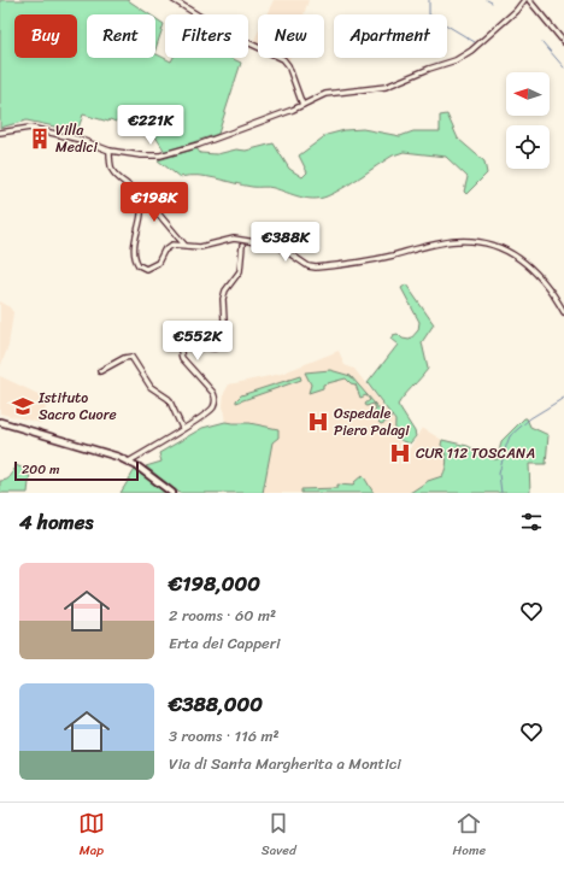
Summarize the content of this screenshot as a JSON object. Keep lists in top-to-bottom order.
{
  "places": {
    "building": ["Villa Medici"],
    "school or university": ["Istituto Sacro Cuore"],
    "hospital": ["Ospedale Piero Palagi", "CUR 112 TOSCANA"]
  },
  "scale_bar": "200 m",
  "north": "left",
  "page": {
    "chip": [
      "Buy",
      "Rent",
      "Filters",
      "New",
      "Apartment"
    ],
    "price": [
      "€221K",
      "€198K",
      "€388K",
      "€552K"
    ],
    "scale": "200 m",
    "heading": "4 homes",
    "list": [
      {
        "name": "€198,000",
        "note": "2 rooms · 60 m² · Erta dei Capperi"
      },
      {
        "name": "€388,000",
        "note": "3 rooms · 116 m² · Via di Santa Margherita a Montici"
      }
    ],
    "tabs": ["Map", "Saved", "Home"]
  }
}
